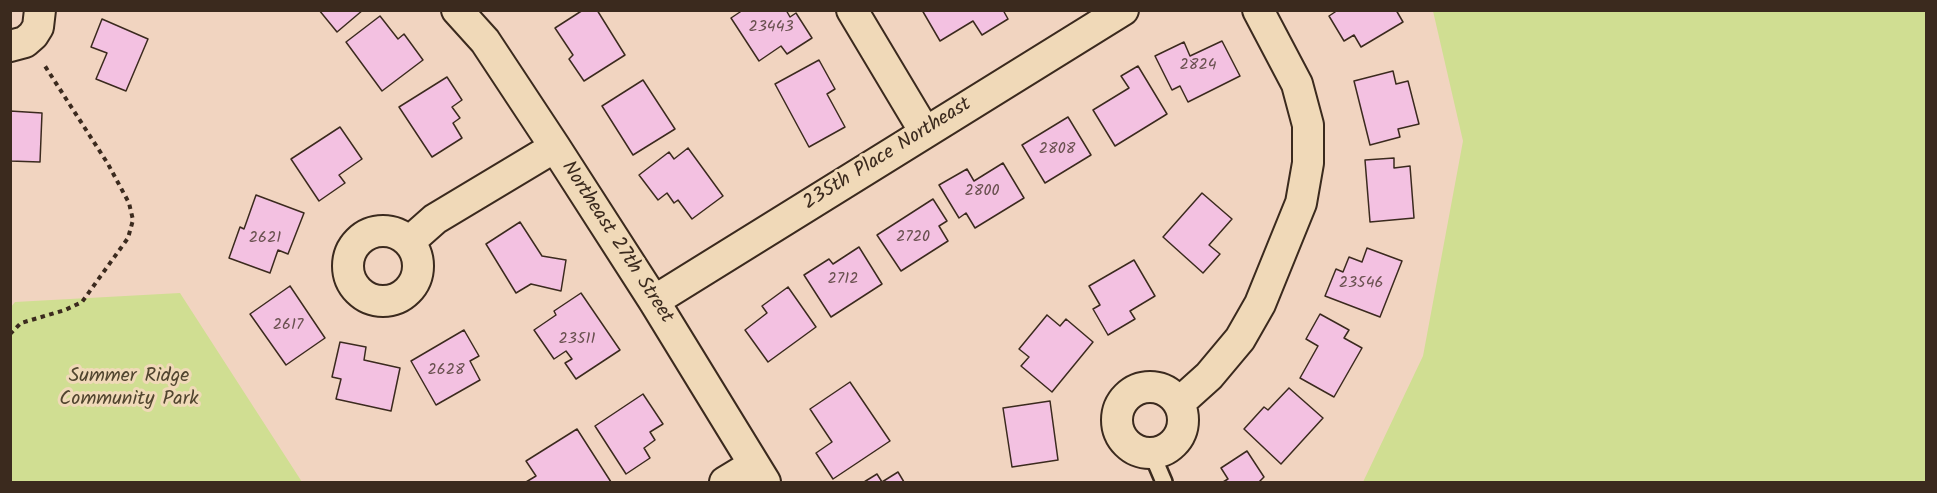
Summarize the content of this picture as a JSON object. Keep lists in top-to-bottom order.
{
  "streets": {
    "street": ["235th Place Northeast", "Northeast 27th Street"]
  },
  "crossings": [
    ["235th Place Northeast", "Northeast 27th Street"]
  ],
  "parks": ["Summer Ridge Community Park"],
  "house_numbers": [
    "23443",
    "2824",
    "2808",
    "2800",
    "2720",
    "2621",
    "2712",
    "23546",
    "2617",
    "23511",
    "2628"
  ]
}
